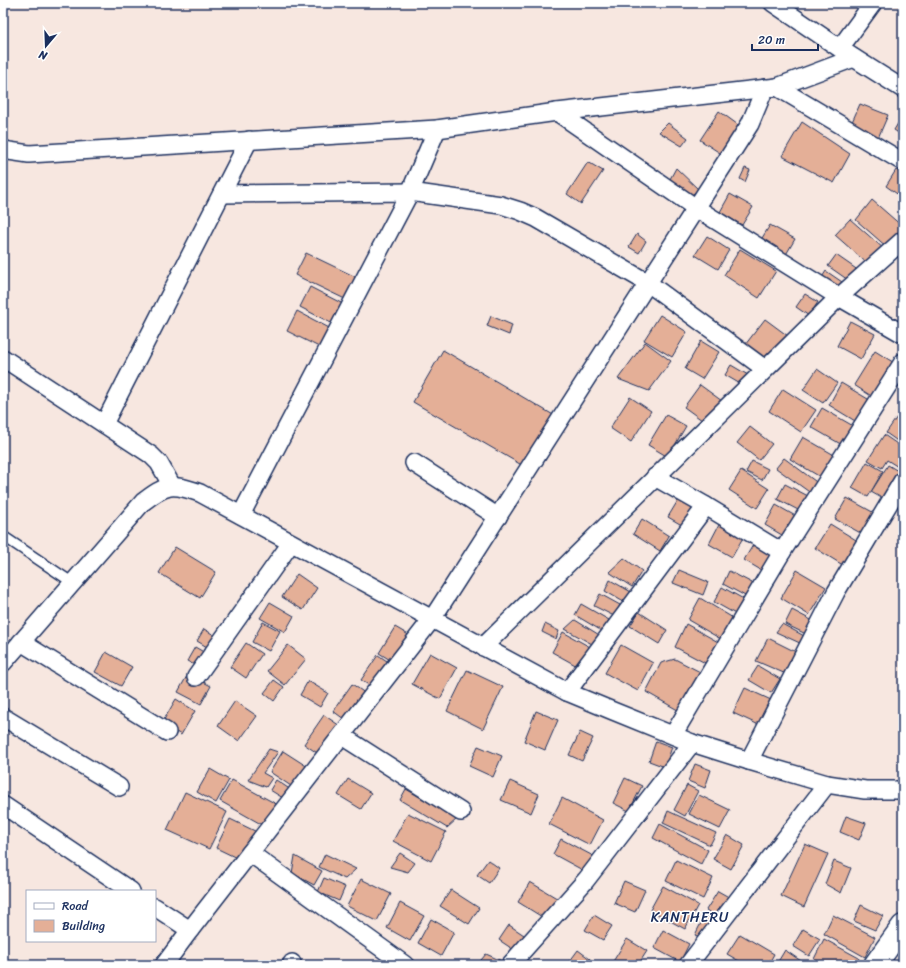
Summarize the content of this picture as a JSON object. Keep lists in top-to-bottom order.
{
  "districts": ["KANTHERU"],
  "legend": ["Road", "Building"],
  "scale_bar": "20 m",
  "north": "bottom"
}
